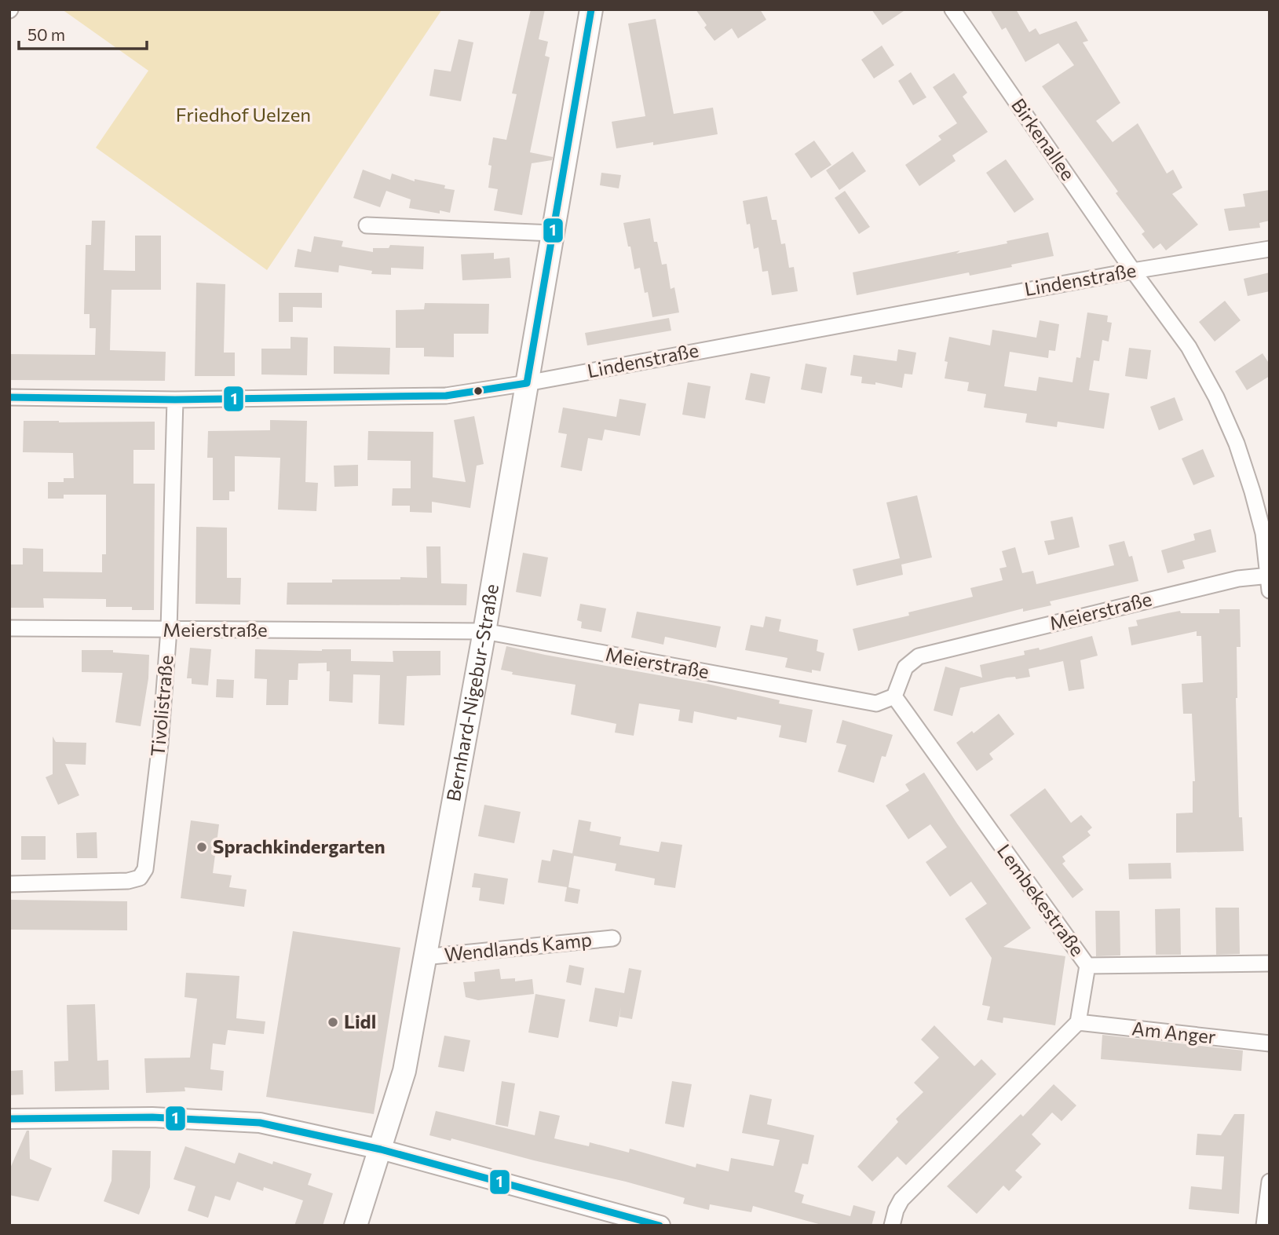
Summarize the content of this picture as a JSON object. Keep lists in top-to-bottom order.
{
  "streets": {
    "main road": ["Bernhard-Nigebur-Straße"],
    "street": [
      "Birkenallee",
      "Lindenstraße",
      "Meierstraße",
      "Tivolistraße",
      "Lembekestraße",
      "Wendlands Kamp",
      "Am Anger"
    ]
  },
  "crossings": [
    ["Birkenallee", "Lindenstraße"],
    ["Birkenallee", "Meierstraße"],
    ["Lindenstraße", "Bernhard-Nigebur-Straße"],
    ["Lindenstraße", "Tivolistraße"],
    ["Meierstraße", "Bernhard-Nigebur-Straße"],
    ["Meierstraße", "Tivolistraße"],
    ["Meierstraße", "Lembekestraße"],
    ["Bernhard-Nigebur-Straße", "Wendlands Kamp"],
    ["Lembekestraße", "Am Anger"]
  ],
  "parks": ["Friedhof Uelzen"],
  "places": ["Sprachkindergarten", "Lidl"],
  "lines": ["transit line 1"],
  "scale_bar": "50 m"
}
